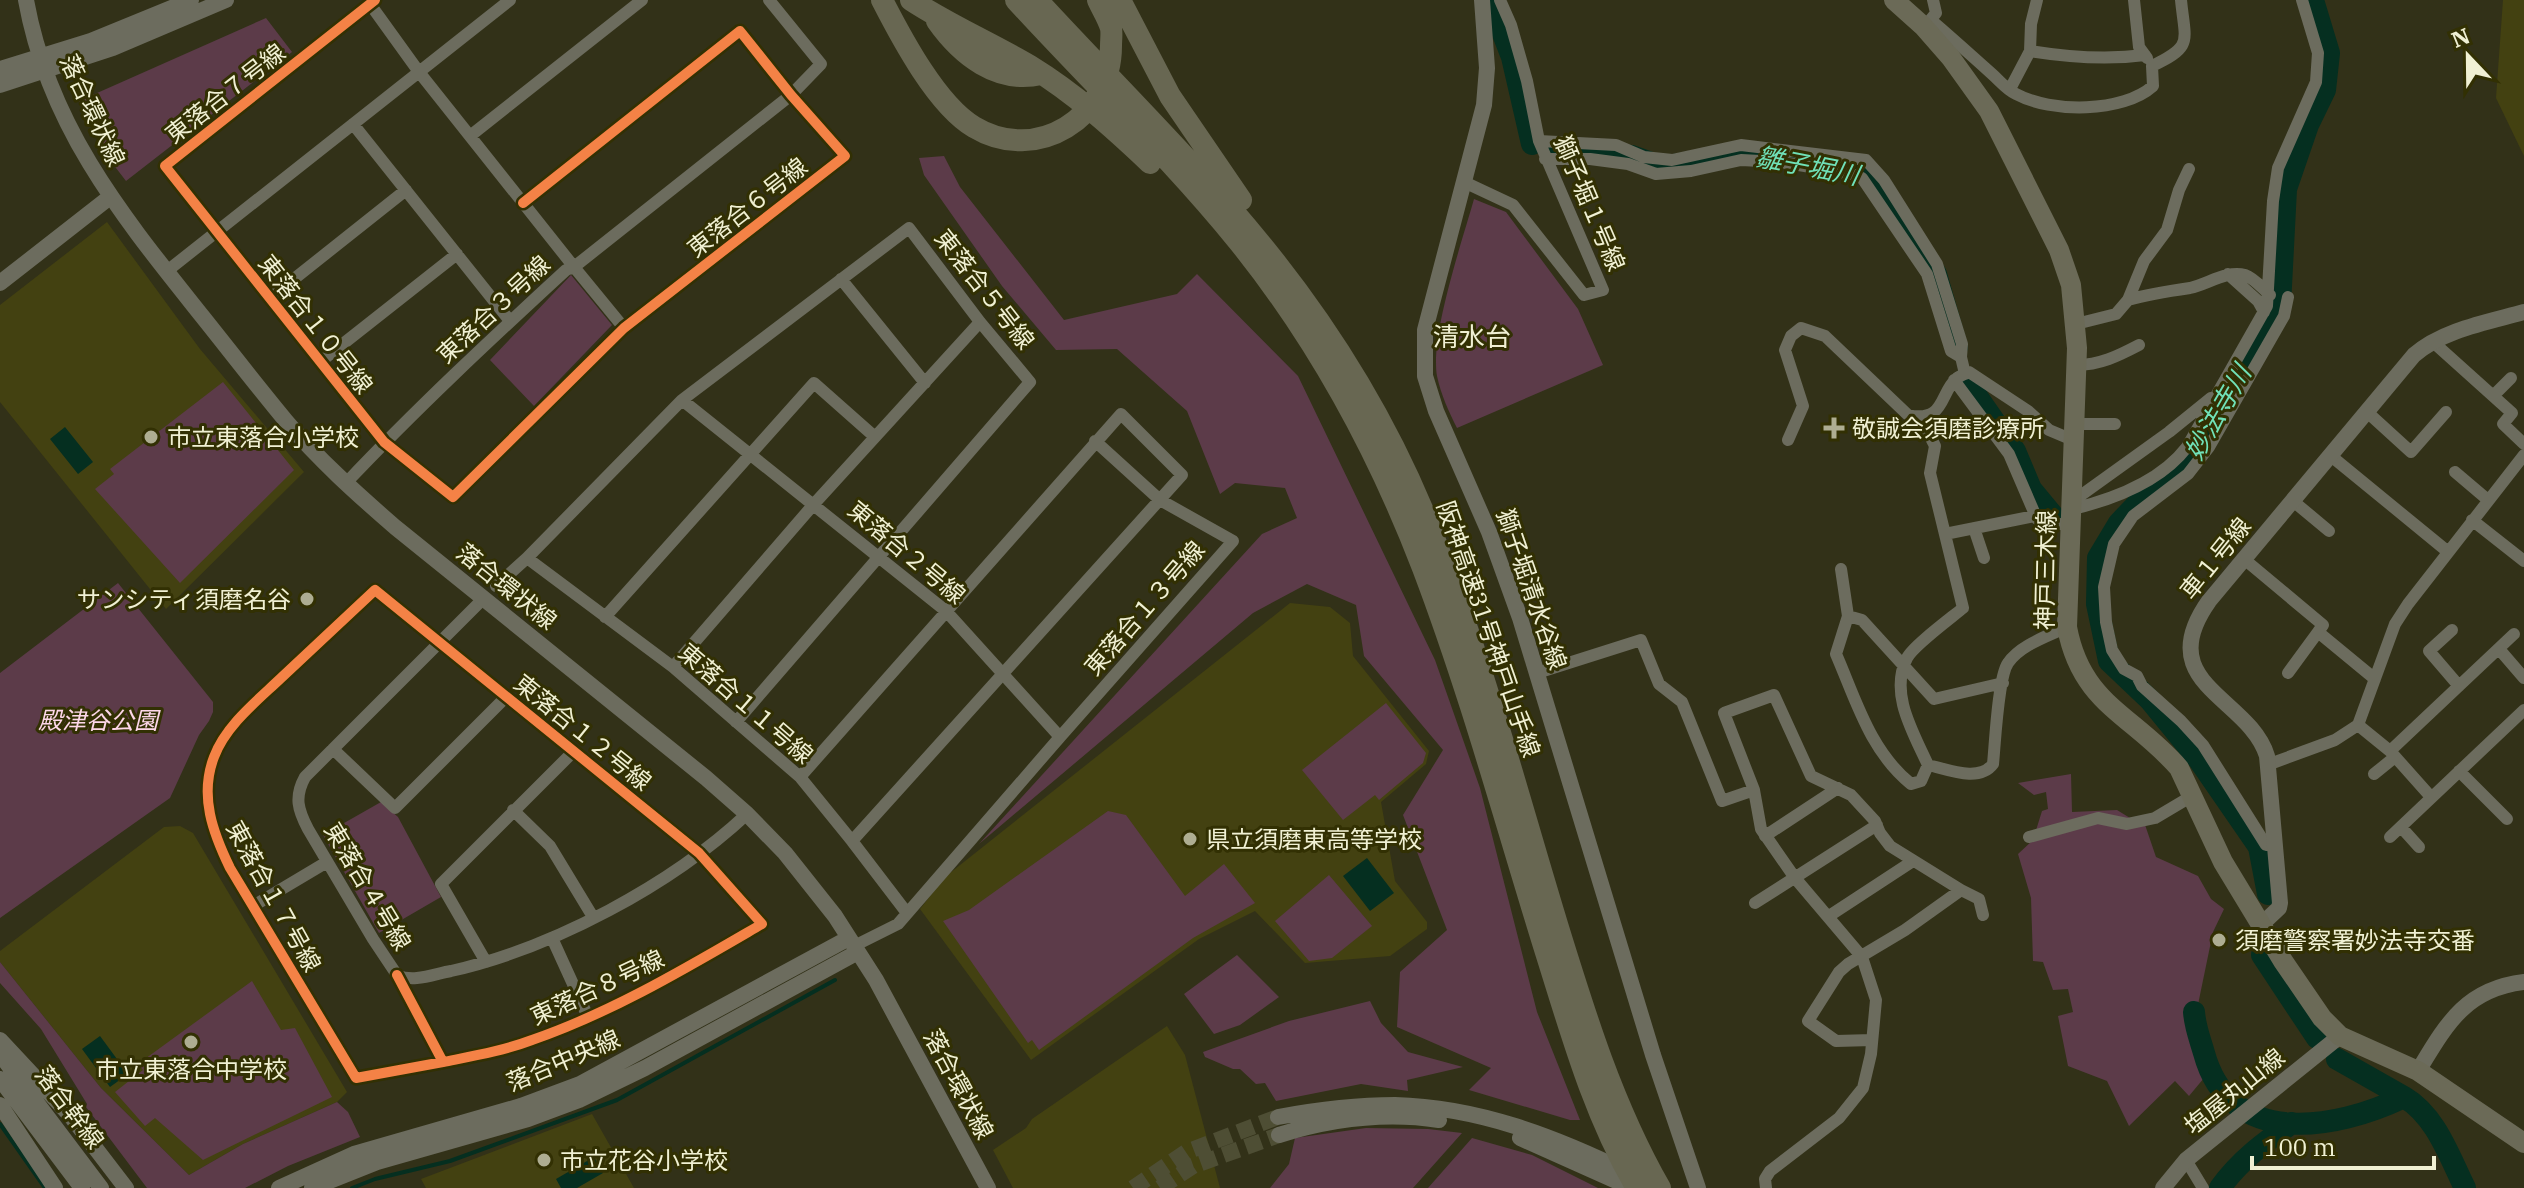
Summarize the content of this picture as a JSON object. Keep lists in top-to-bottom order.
{
  "streets": {
    "highway": ["阪神高速31号神戸山手線"],
    "main road": ["神戸三木線"],
    "street": [
      "東落合７号線",
      "落合環状線",
      "獅子堀１号線",
      "東落合６号線",
      "東落合５号線",
      "東落合３号線",
      "東落合１０号線",
      "東落合２号線",
      "車１号線",
      "獅子堀清水谷線",
      "東落合１３号線",
      "東落合１１号線",
      "東落合１２号線",
      "東落合４号線",
      "東落合１７号線",
      "東落合８号線",
      "落合中央線",
      "塩屋丸山線",
      "落合幹線"
    ]
  },
  "crossings": [
    ["東落合７号線", "東落合３号線"],
    ["東落合７号線", "東落合１０号線"],
    ["落合環状線", "東落合３号線"],
    ["落合環状線", "東落合４号線"],
    ["落合環状線", "落合中央線"],
    ["獅子堀１号線", "獅子堀清水谷線"],
    ["東落合６号線", "東落合３号線"],
    ["東落合６号線", "東落合１０号線"],
    ["東落合５号線", "東落合２号線"],
    ["東落合３号線", "東落合１０号線"],
    ["東落合２号線", "東落合１３号線"],
    ["車１号線", "神戸三木線"],
    ["神戸三木線", "塩屋丸山線"],
    ["東落合１２号線", "東落合４号線"],
    ["東落合１２号線", "東落合１７号線"],
    ["東落合１２号線", "東落合８号線"],
    ["東落合４号線", "東落合１７号線"],
    ["東落合４号線", "東落合８号線"],
    ["東落合１７号線", "東落合８号線"]
  ],
  "districts": ["清水台"],
  "water": ["雛子堀川", "妙法寺川"],
  "parks": ["殿津谷公園"],
  "places": {
    "health": ["敬誠会須磨診療所"],
    "other": [
      "市立東落合小学校",
      "サンシティ須磨名谷",
      "県立須磨東高等学校",
      "須磨警察署妙法寺交番",
      "市立東落合中学校",
      "市立花谷小学校"
    ]
  },
  "scale_bar": "100 m",
  "north": "top"
}
